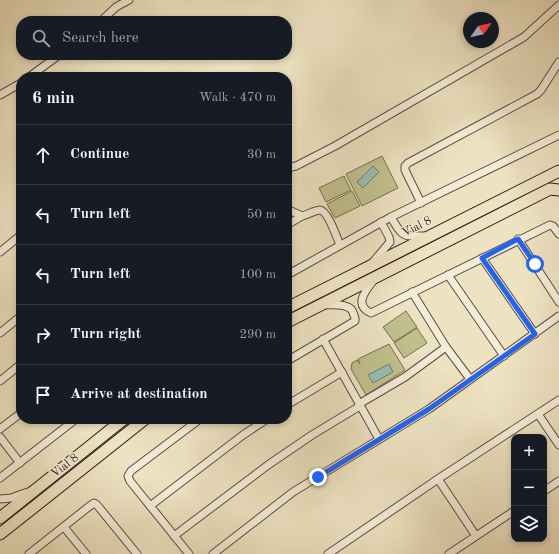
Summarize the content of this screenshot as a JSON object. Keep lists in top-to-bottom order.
{
  "streets": {
    "main road": ["Vial 8"]
  },
  "north": "top right",
  "page": {
    "search": "Search here",
    "heading": ["6 min", "Walk · 470 m"],
    "list": [
      ["Continue", "30 m"],
      ["Turn left", "50 m"],
      ["Turn left", "100 m"],
      ["Turn right", "290 m"],
      "Arrive at destination"
    ],
    "map_buttons": ["+", "−"]
  }
}
